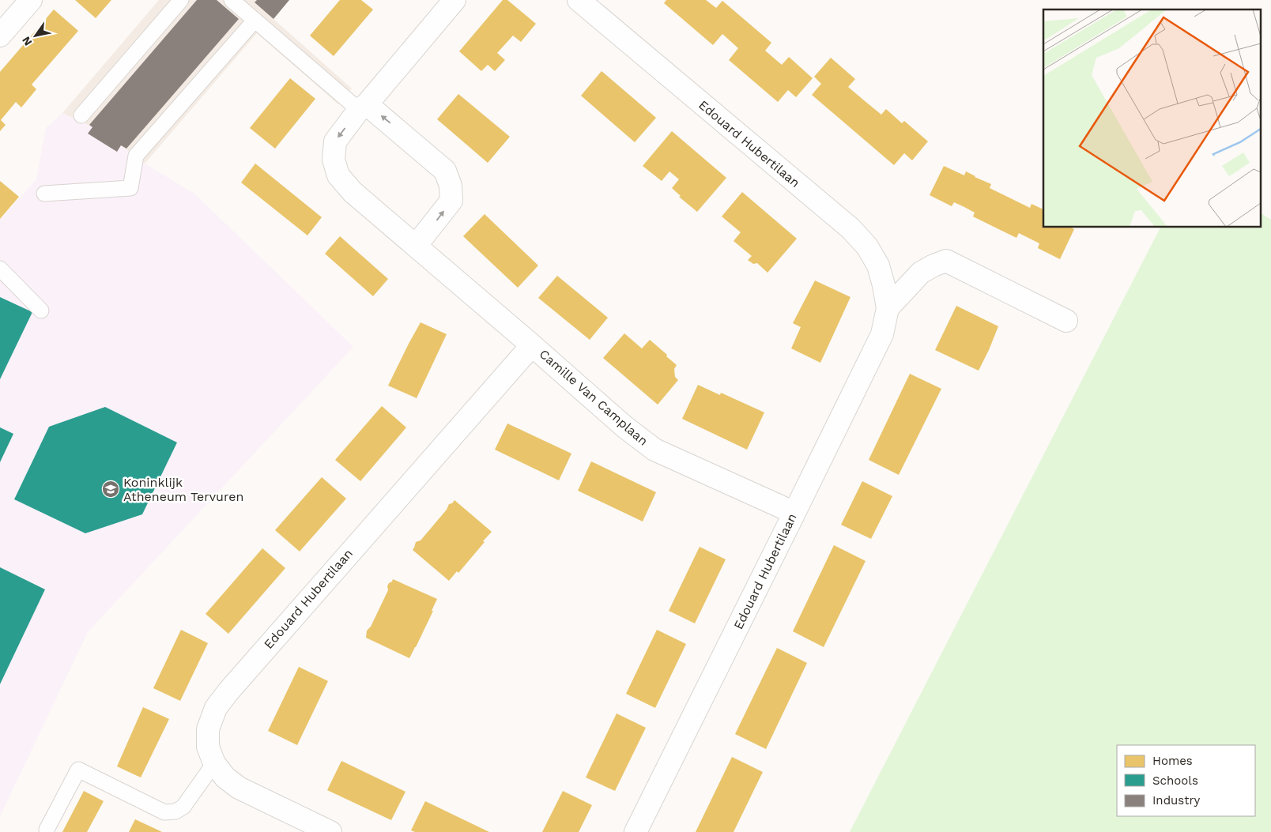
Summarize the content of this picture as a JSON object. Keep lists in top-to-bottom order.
{
  "streets": {
    "street": ["Edouard Hubertilaan", "Camille Van Camplaan"]
  },
  "crossings": [
    ["Edouard Hubertilaan", "Camille Van Camplaan"]
  ],
  "places": {
    "school or university": ["Koninklijk Atheneum Tervuren"]
  },
  "legend": ["Homes", "Schools", "Industry"],
  "north": "bottom left"
}
